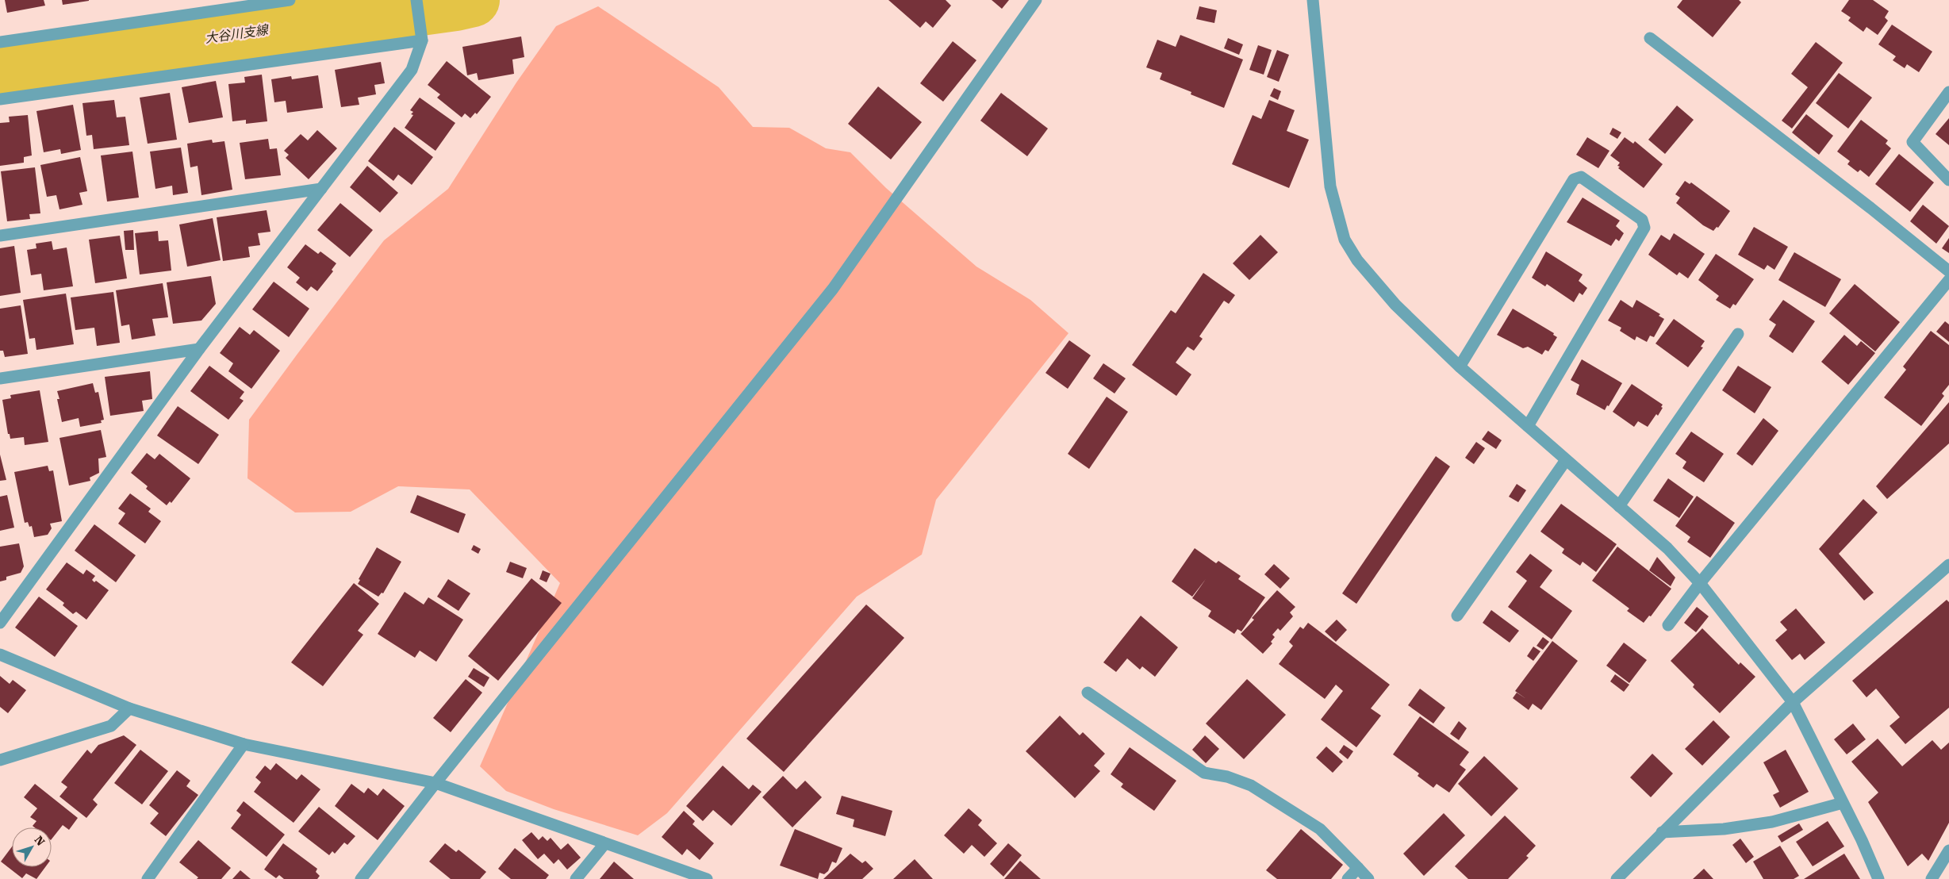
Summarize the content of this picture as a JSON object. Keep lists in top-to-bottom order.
{
  "water": ["大谷川支線"],
  "north": "top right"
}
